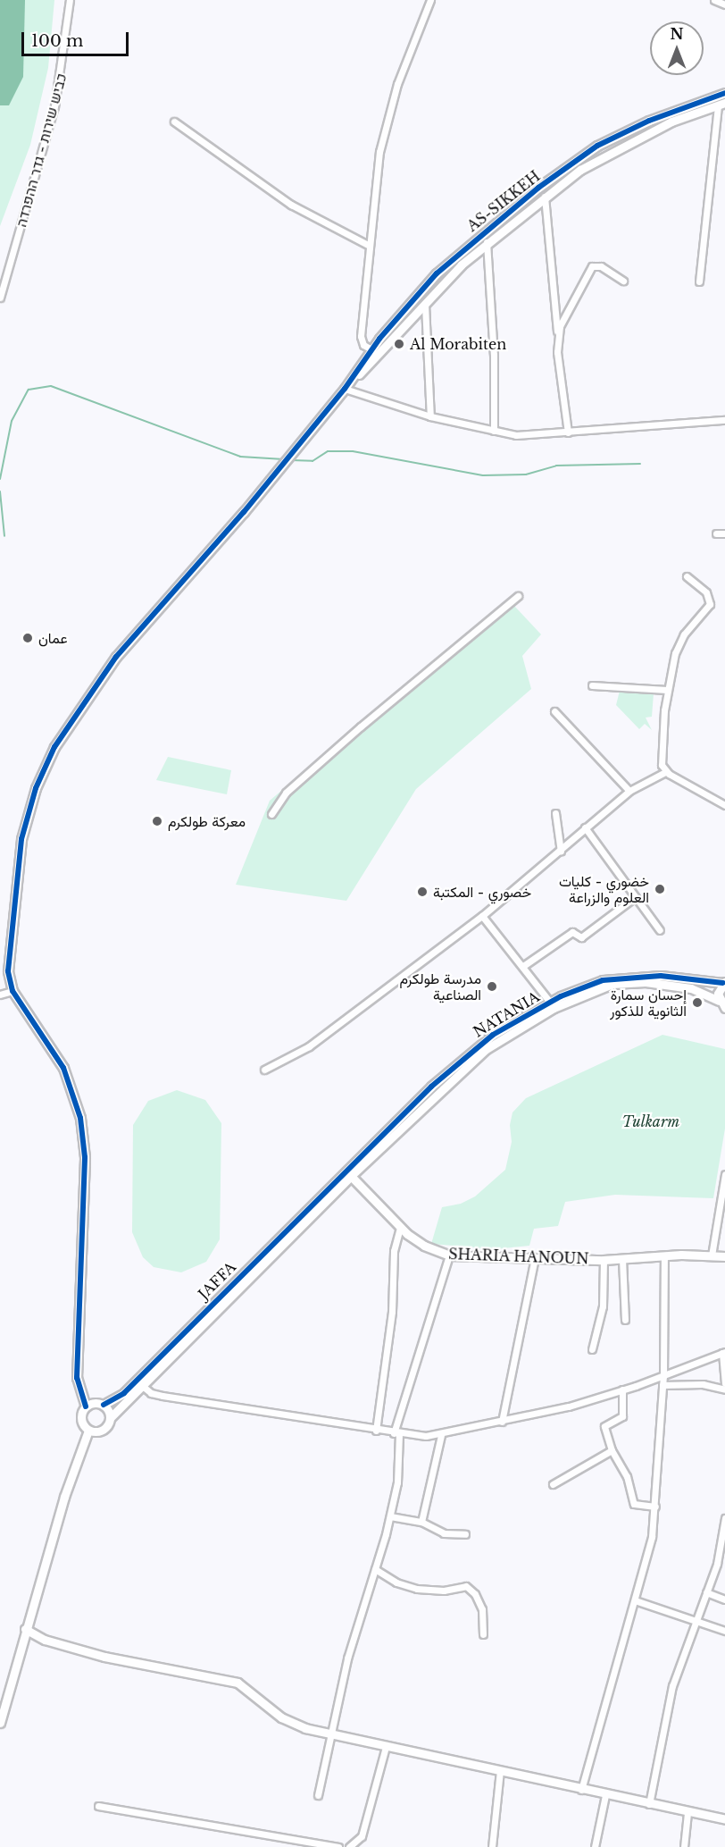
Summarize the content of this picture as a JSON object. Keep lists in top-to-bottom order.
{
  "streets": {
    "street": [
      "כביש שירות - גדר ההפרדה",
      "AS-SIKKEH",
      "NATANIA",
      "SHARIA HANOUN",
      "JAFFA"
    ]
  },
  "crossings": [
    ["NATANIA", "SHARIA HANOUN"],
    ["NATANIA", "JAFFA"],
    ["SHARIA HANOUN", "JAFFA"]
  ],
  "parks": ["Tulkarm"],
  "places": [
    "Al Morabiten",
    "عمان",
    "معركة طولكرم",
    "خضوري - كليات العلوم والزراعة",
    "خصوري - المكتبة",
    "مدرسة طولكرم الصناعية",
    "إحسان سمارة الثانوية للذكور"
  ],
  "scale_bar": "100 m",
  "north": "top"
}
